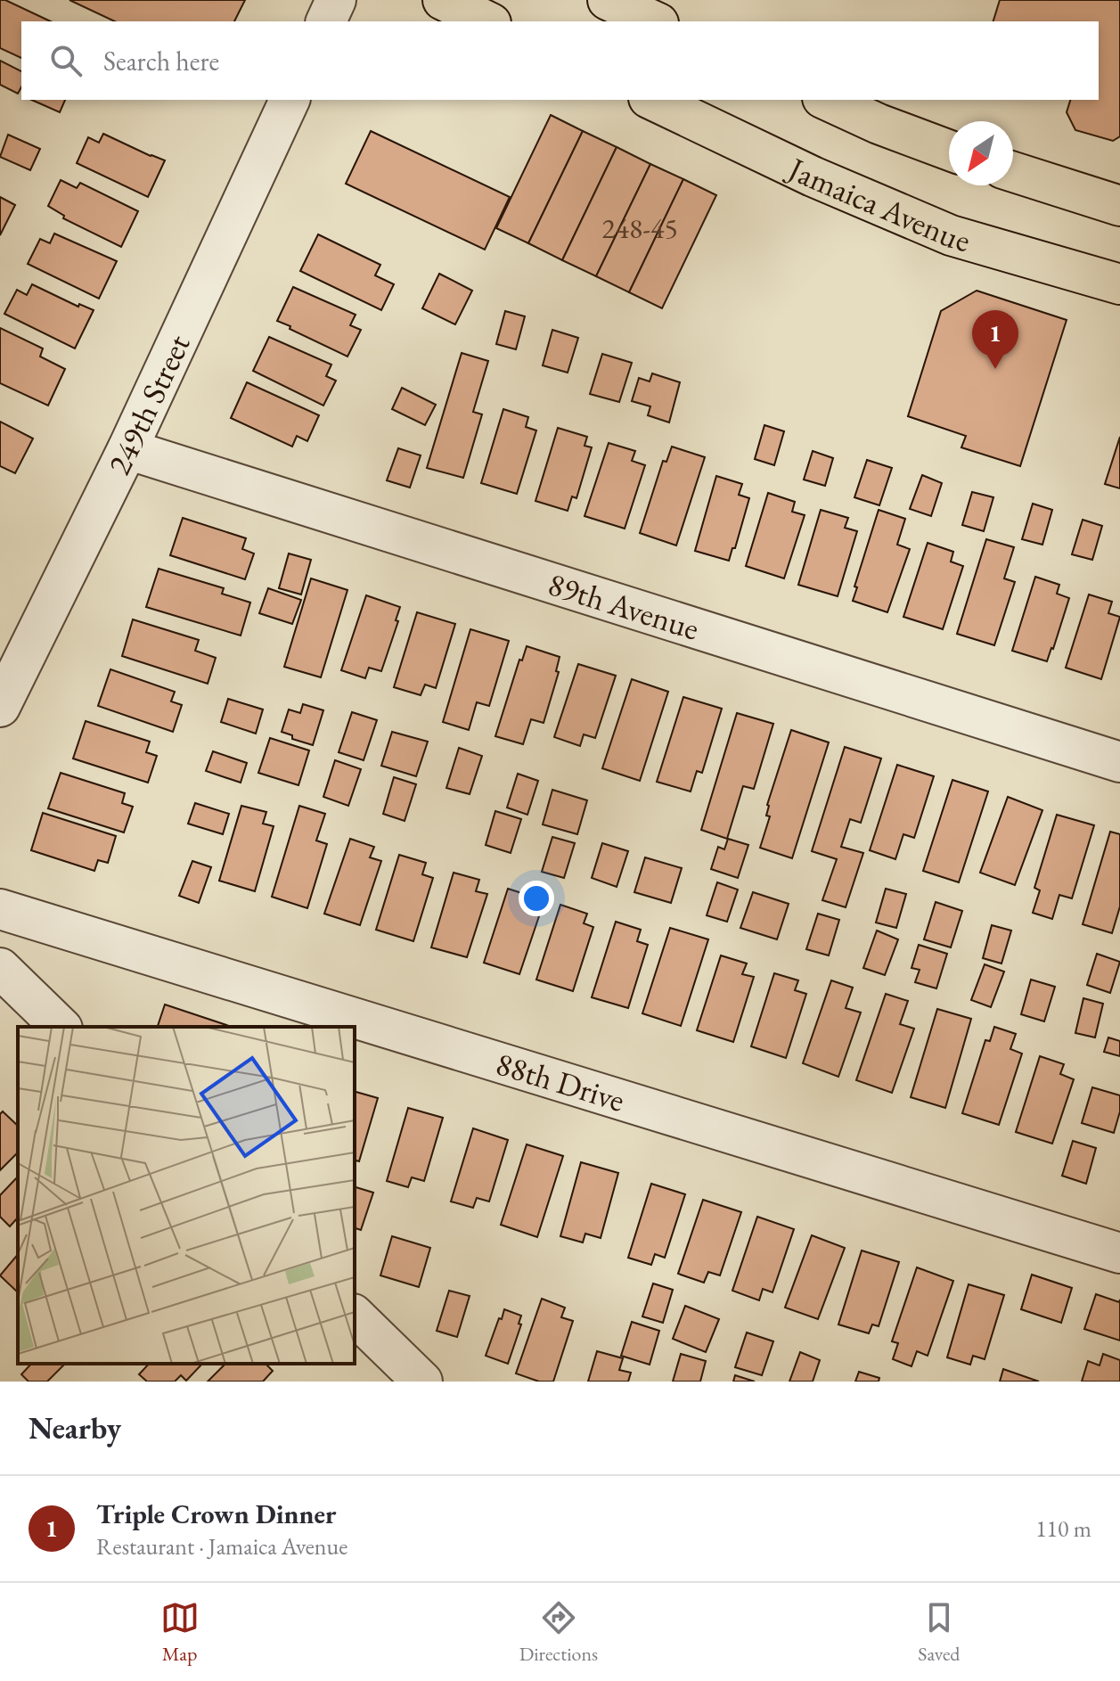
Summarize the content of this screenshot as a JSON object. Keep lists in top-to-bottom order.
{
  "streets": {
    "main road": ["Jamaica Avenue"],
    "street": ["249th Street", "89th Avenue", "88th Drive"]
  },
  "crossings": [
    ["249th Street", "89th Avenue"]
  ],
  "house_numbers": ["248-45"],
  "north": "bottom left",
  "page": {
    "search": "Search here",
    "pins": "1",
    "heading": "Nearby",
    "list": [
      {
        "mark": "1",
        "name": "Triple Crown Dinner",
        "note": "Restaurant · Jamaica Avenue",
        "value": "110 m"
      }
    ],
    "nav": ["Map", "Directions", "Saved"]
  }
}
